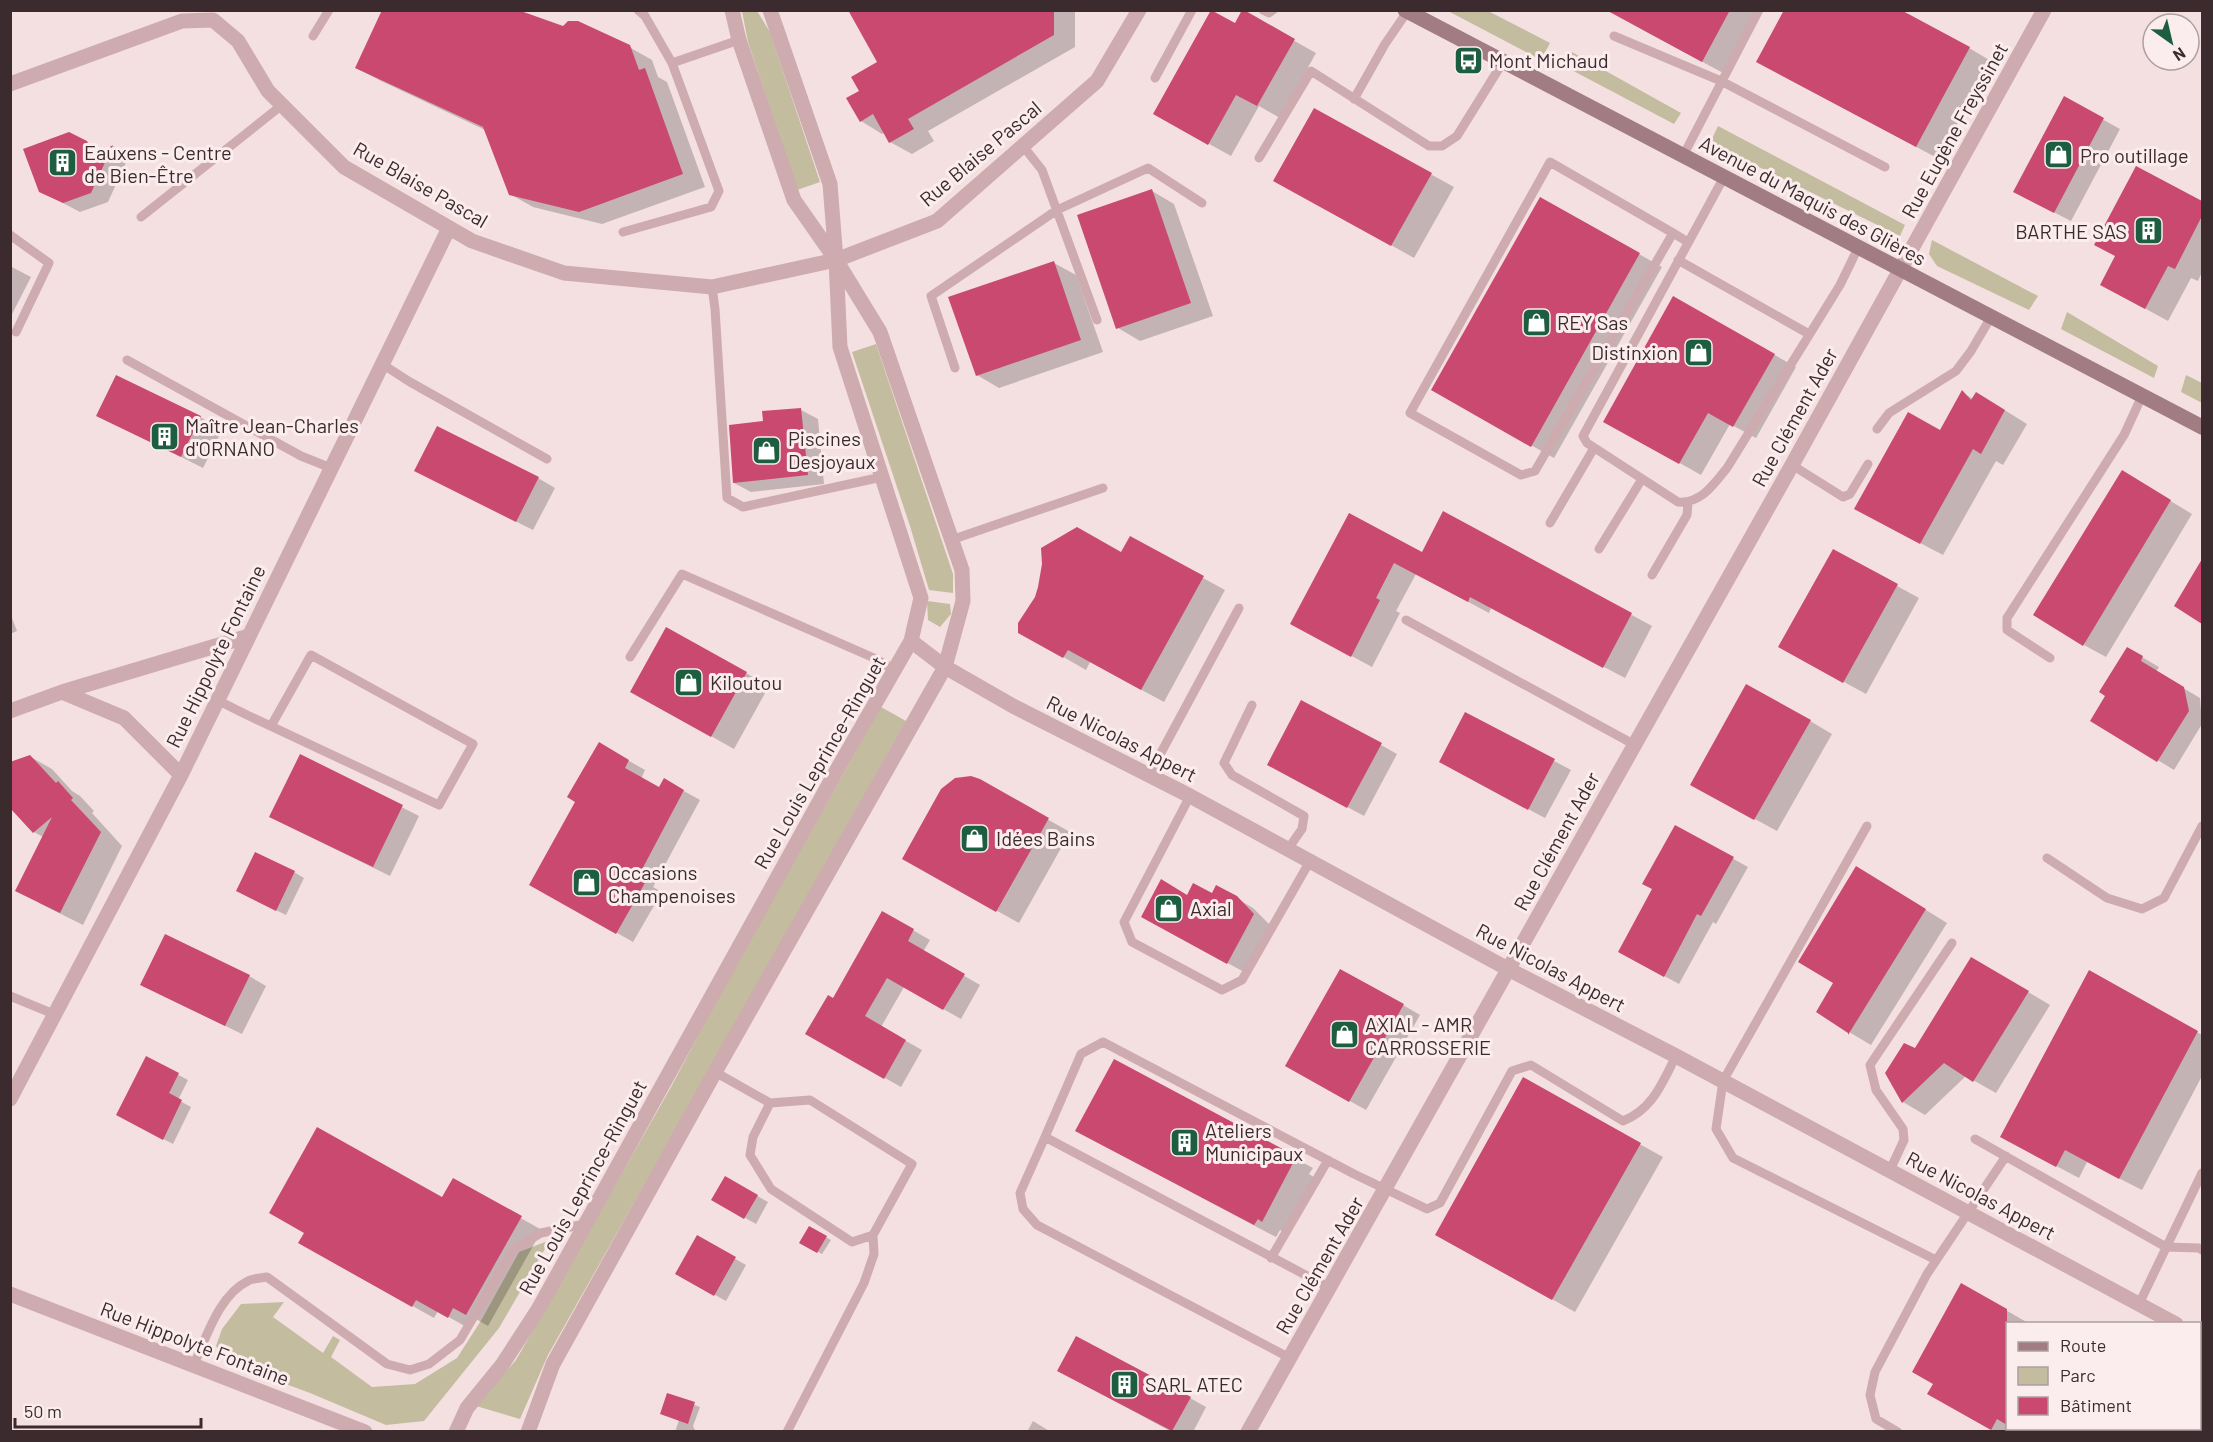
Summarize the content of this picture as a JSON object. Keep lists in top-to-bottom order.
{
  "streets": {
    "main road": ["Avenue du Maquis des Glières"],
    "street": [
      "Rue Eugène Freyssinet",
      "Rue Blaise Pascal",
      "Rue Clément Ader",
      "Rue Hippolyte Fontaine",
      "Rue Nicolas Appert",
      "Rue Louis Leprince-Ringuet"
    ]
  },
  "crossings": [
    ["Rue Eugène Freyssinet", "Avenue du Maquis des Glières"],
    ["Rue Eugène Freyssinet", "Rue Clément Ader"],
    ["Rue Blaise Pascal", "Rue Hippolyte Fontaine"],
    ["Rue Blaise Pascal", "Rue Louis Leprince-Ringuet"],
    ["Avenue du Maquis des Glières", "Rue Clément Ader"],
    ["Rue Clément Ader", "Rue Nicolas Appert"],
    ["Rue Nicolas Appert", "Rue Louis Leprince-Ringuet"]
  ],
  "places": {
    "bus stop": ["Mont Michaud"],
    "shop": [
      "Pro outillage",
      "REY Sas",
      "Distinxion",
      "Piscines Desjoyaux",
      "Kiloutou",
      "Idées Bains",
      "Occasions Champenoises",
      "Axial",
      "AXIAL - AMR CARROSSERIE"
    ],
    "building": [
      "Eauxens - Centre de Bien-Être",
      "BARTHE SAS",
      "Maître Jean-Charles d'ORNANO",
      "Ateliers Municipaux",
      "SARL ATEC"
    ]
  },
  "legend": ["Route", "Parc", "Bâtiment"],
  "scale_bar": "50 m",
  "north": "bottom right"
}
